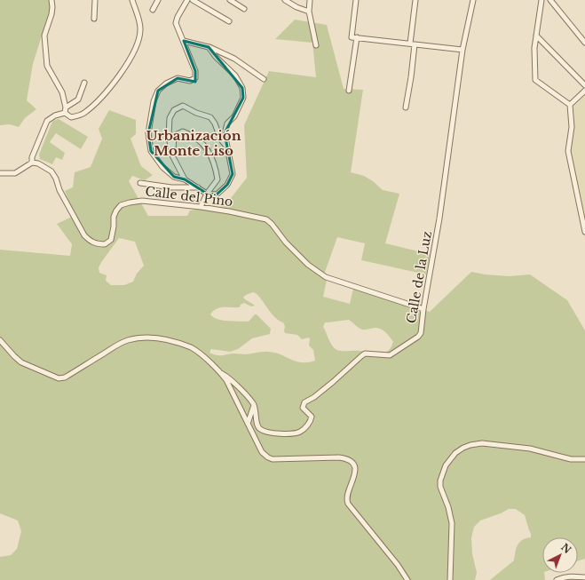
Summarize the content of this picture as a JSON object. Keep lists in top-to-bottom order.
{
  "streets": {
    "street": ["Calle del Pino", "Calle de la Luz"]
  },
  "crossings": [
    ["Calle del Pino", "Calle de la Luz"]
  ],
  "districts": ["Urbanización Monte Liso"],
  "north": "top right"
}
